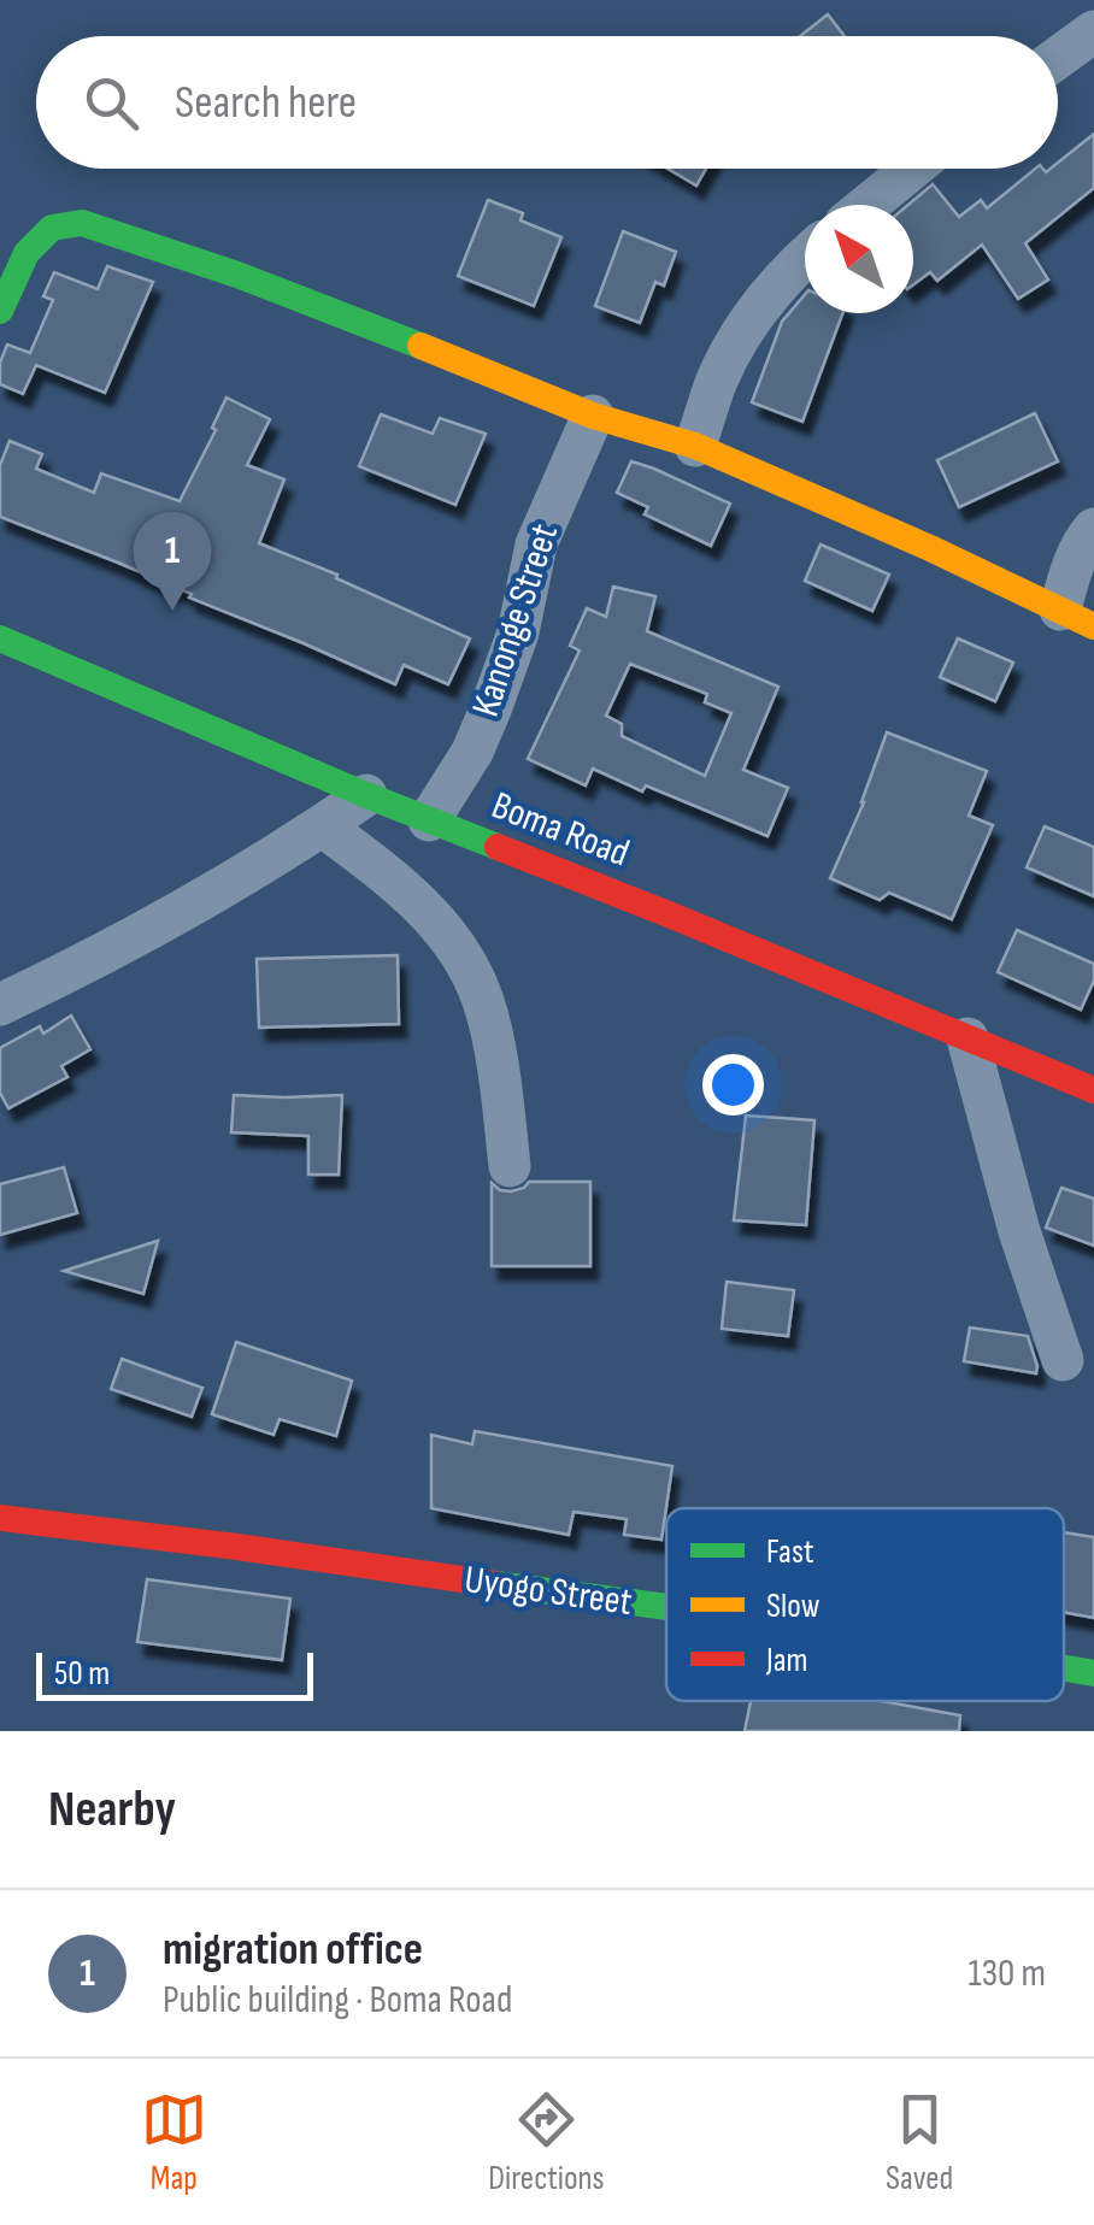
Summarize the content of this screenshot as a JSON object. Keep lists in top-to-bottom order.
{
  "streets": {
    "street": ["Kanonge Street", "Boma Road", "Uyogo Street"]
  },
  "crossings": [
    ["Kanonge Street", "Boma Road"]
  ],
  "legend": ["Fast", "Slow", "Jam"],
  "scale_bar": "50 m",
  "north": "top left",
  "page": {
    "search": "Search here",
    "pins": "1",
    "scale": "50 m",
    "heading": "Nearby",
    "list": [
      {
        "mark": "1",
        "name": "migration office",
        "note": "Public building · Boma Road",
        "value": "130 m"
      }
    ],
    "nav": ["Map", "Directions", "Saved"]
  }
}
